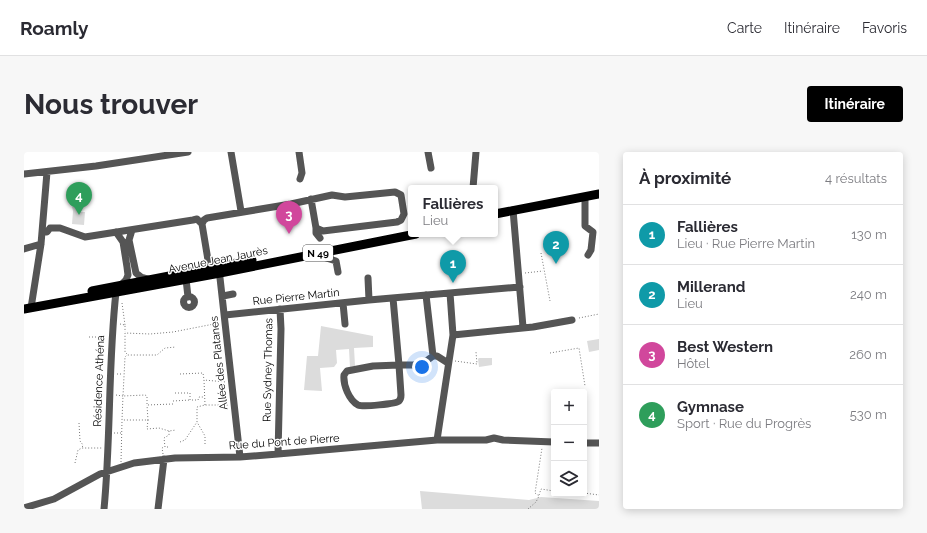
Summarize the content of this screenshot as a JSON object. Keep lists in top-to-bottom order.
{
  "streets": {
    "main road": ["N 49", "Avenue Jean Jaurès"],
    "street": [
      "Rue Pierre Martin",
      "Allée des Platanes",
      "Rue Sydney Thomas",
      "Résidence Athéna",
      "Rue du Pont de Pierre"
    ]
  },
  "crossings": [
    ["Avenue Jean Jaurès", "Allée des Platanes"],
    ["Avenue Jean Jaurès", "Résidence Athéna"],
    ["Rue Pierre Martin", "Allée des Platanes"],
    ["Rue Pierre Martin", "Rue Sydney Thomas"],
    ["Allée des Platanes", "Rue du Pont de Pierre"],
    ["Rue Sydney Thomas", "Rue du Pont de Pierre"],
    ["Résidence Athéna", "Rue du Pont de Pierre"]
  ],
  "page": {
    "header": "Roamly",
    "nav": ["Carte", "Itinéraire", "Favoris"],
    "buttons": "Itinéraire",
    "title": "Nous trouver",
    "heading": ["À proximité", "4 résultats"],
    "pins": [
      "4",
      "3",
      "2",
      "1"
    ],
    "popup": ["Fallières", "Lieu"],
    "list": [
      {
        "mark": "1",
        "name": "Fallières",
        "note": "Lieu · Rue Pierre Martin",
        "value": "130 m"
      },
      {
        "mark": "2",
        "name": "Millerand",
        "note": "Lieu",
        "value": "240 m"
      },
      {
        "mark": "3",
        "name": "Best Western",
        "note": "Hôtel",
        "value": "260 m"
      },
      {
        "mark": "4",
        "name": "Gymnase",
        "note": "Sport · Rue du Progrès",
        "value": "530 m"
      }
    ],
    "map_buttons": ["+", "−"]
  }
}
